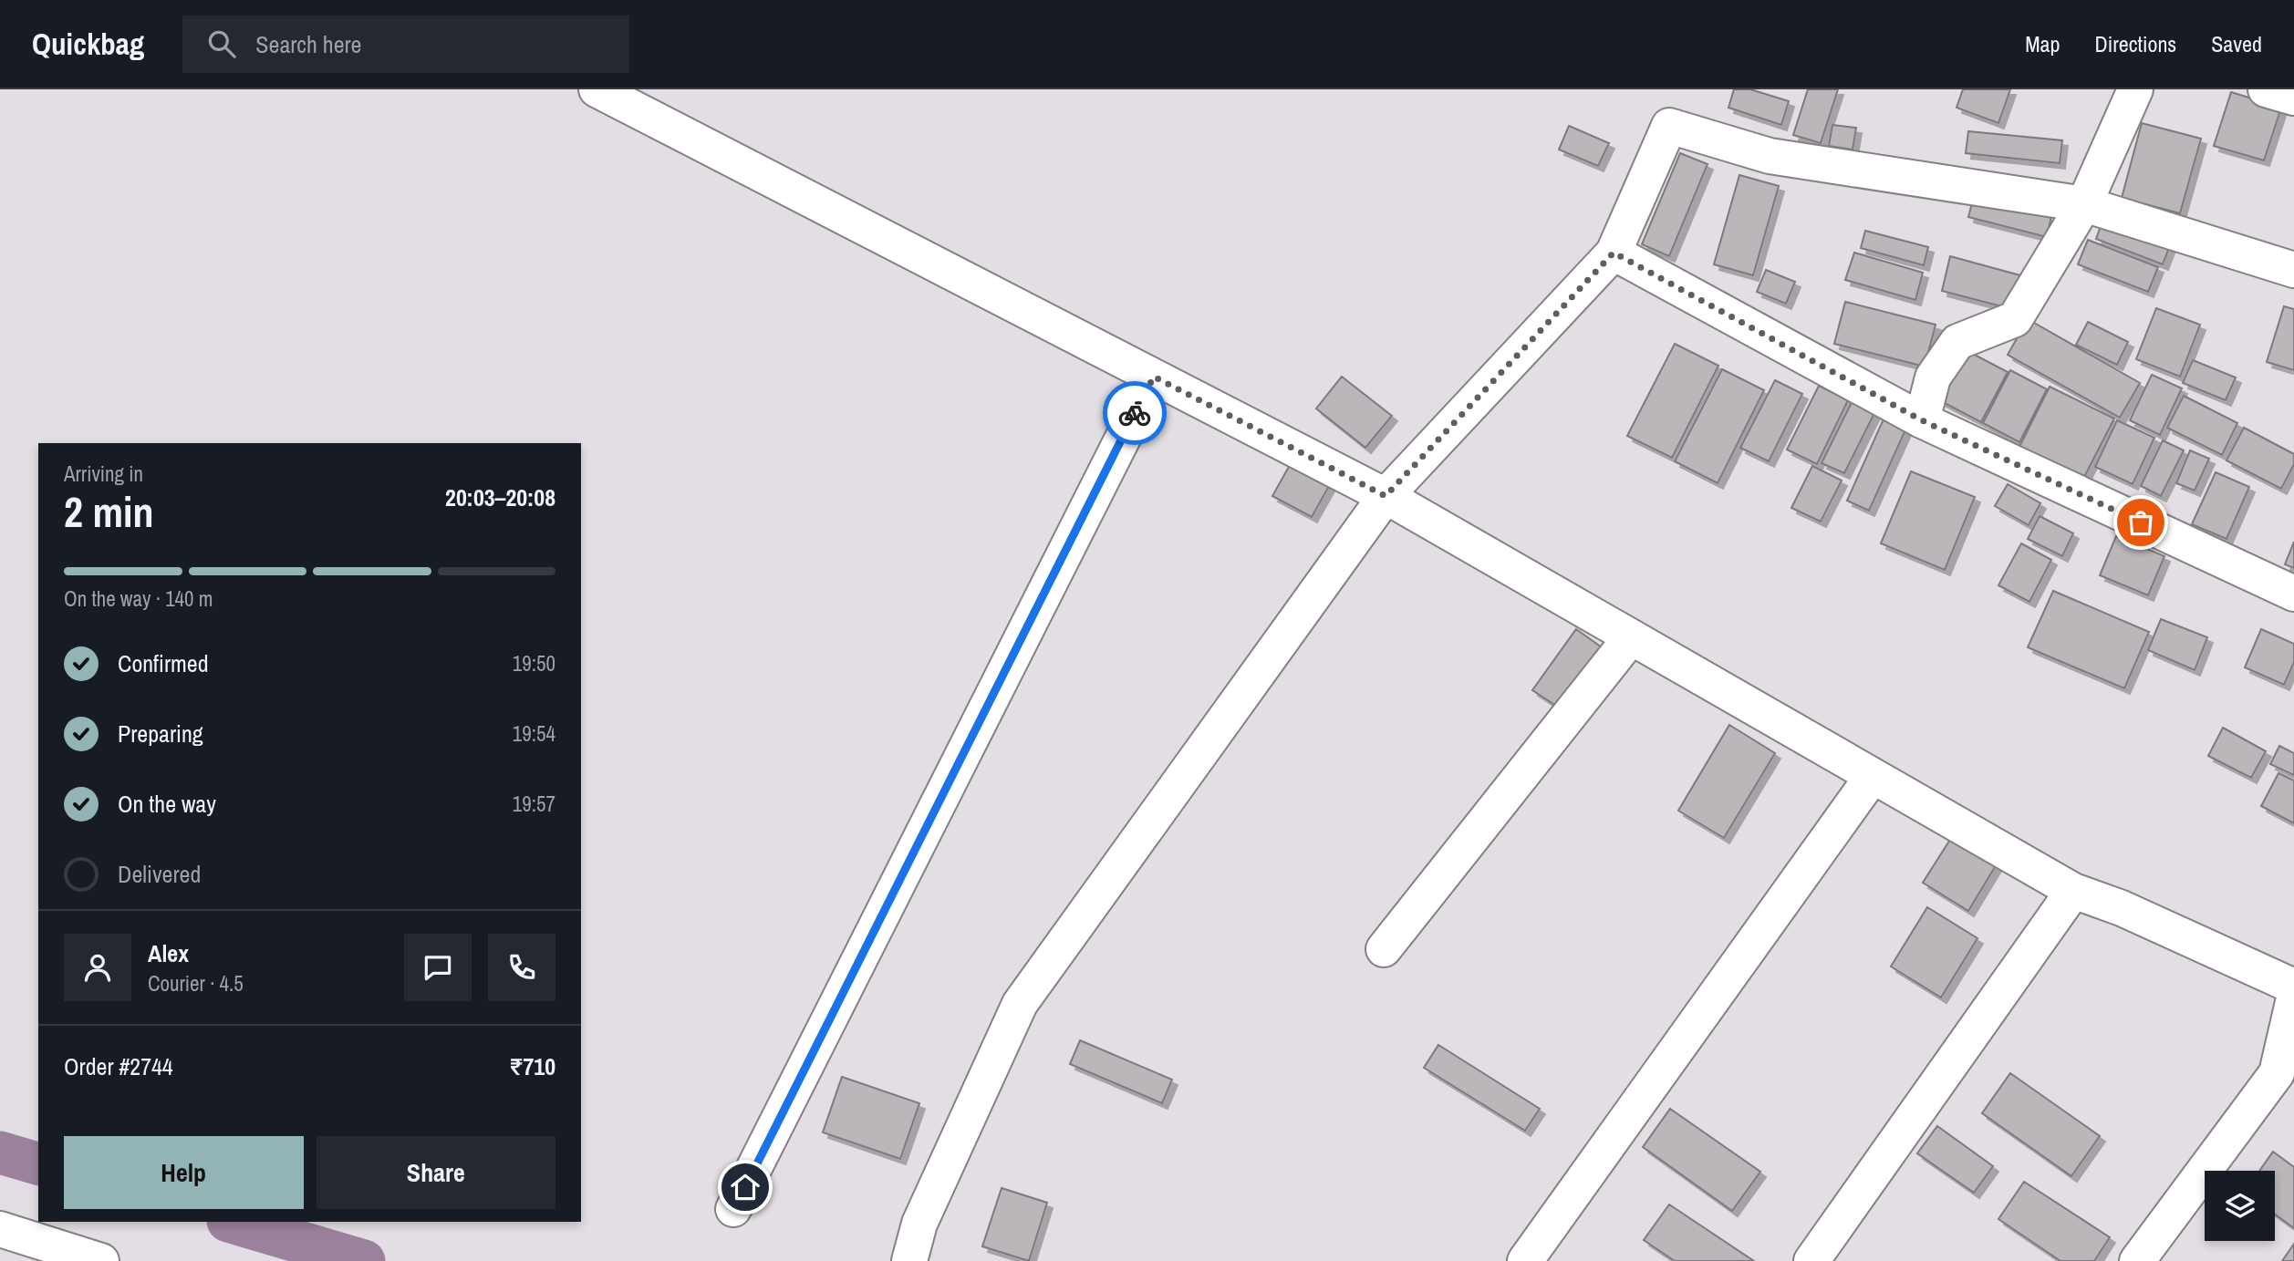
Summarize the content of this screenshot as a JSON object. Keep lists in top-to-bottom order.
{
  "page": {
    "header": "Quickbag",
    "search": "Search here",
    "nav": ["Map", "Directions", "Saved"],
    "heading": ["2 min", "Arriving in", "20:03–20:08"],
    "panel": [
      "Alex",
      "Courier · 4.5",
      "Order #2744",
      "₹710"
    ],
    "bar": "On the way · 140 m",
    "list": [
      ["Confirmed", "19:50"],
      ["Preparing", "19:54"],
      ["On the way", "19:57"],
      "Delivered"
    ],
    "buttons": ["Help", "Share"]
  }
}
